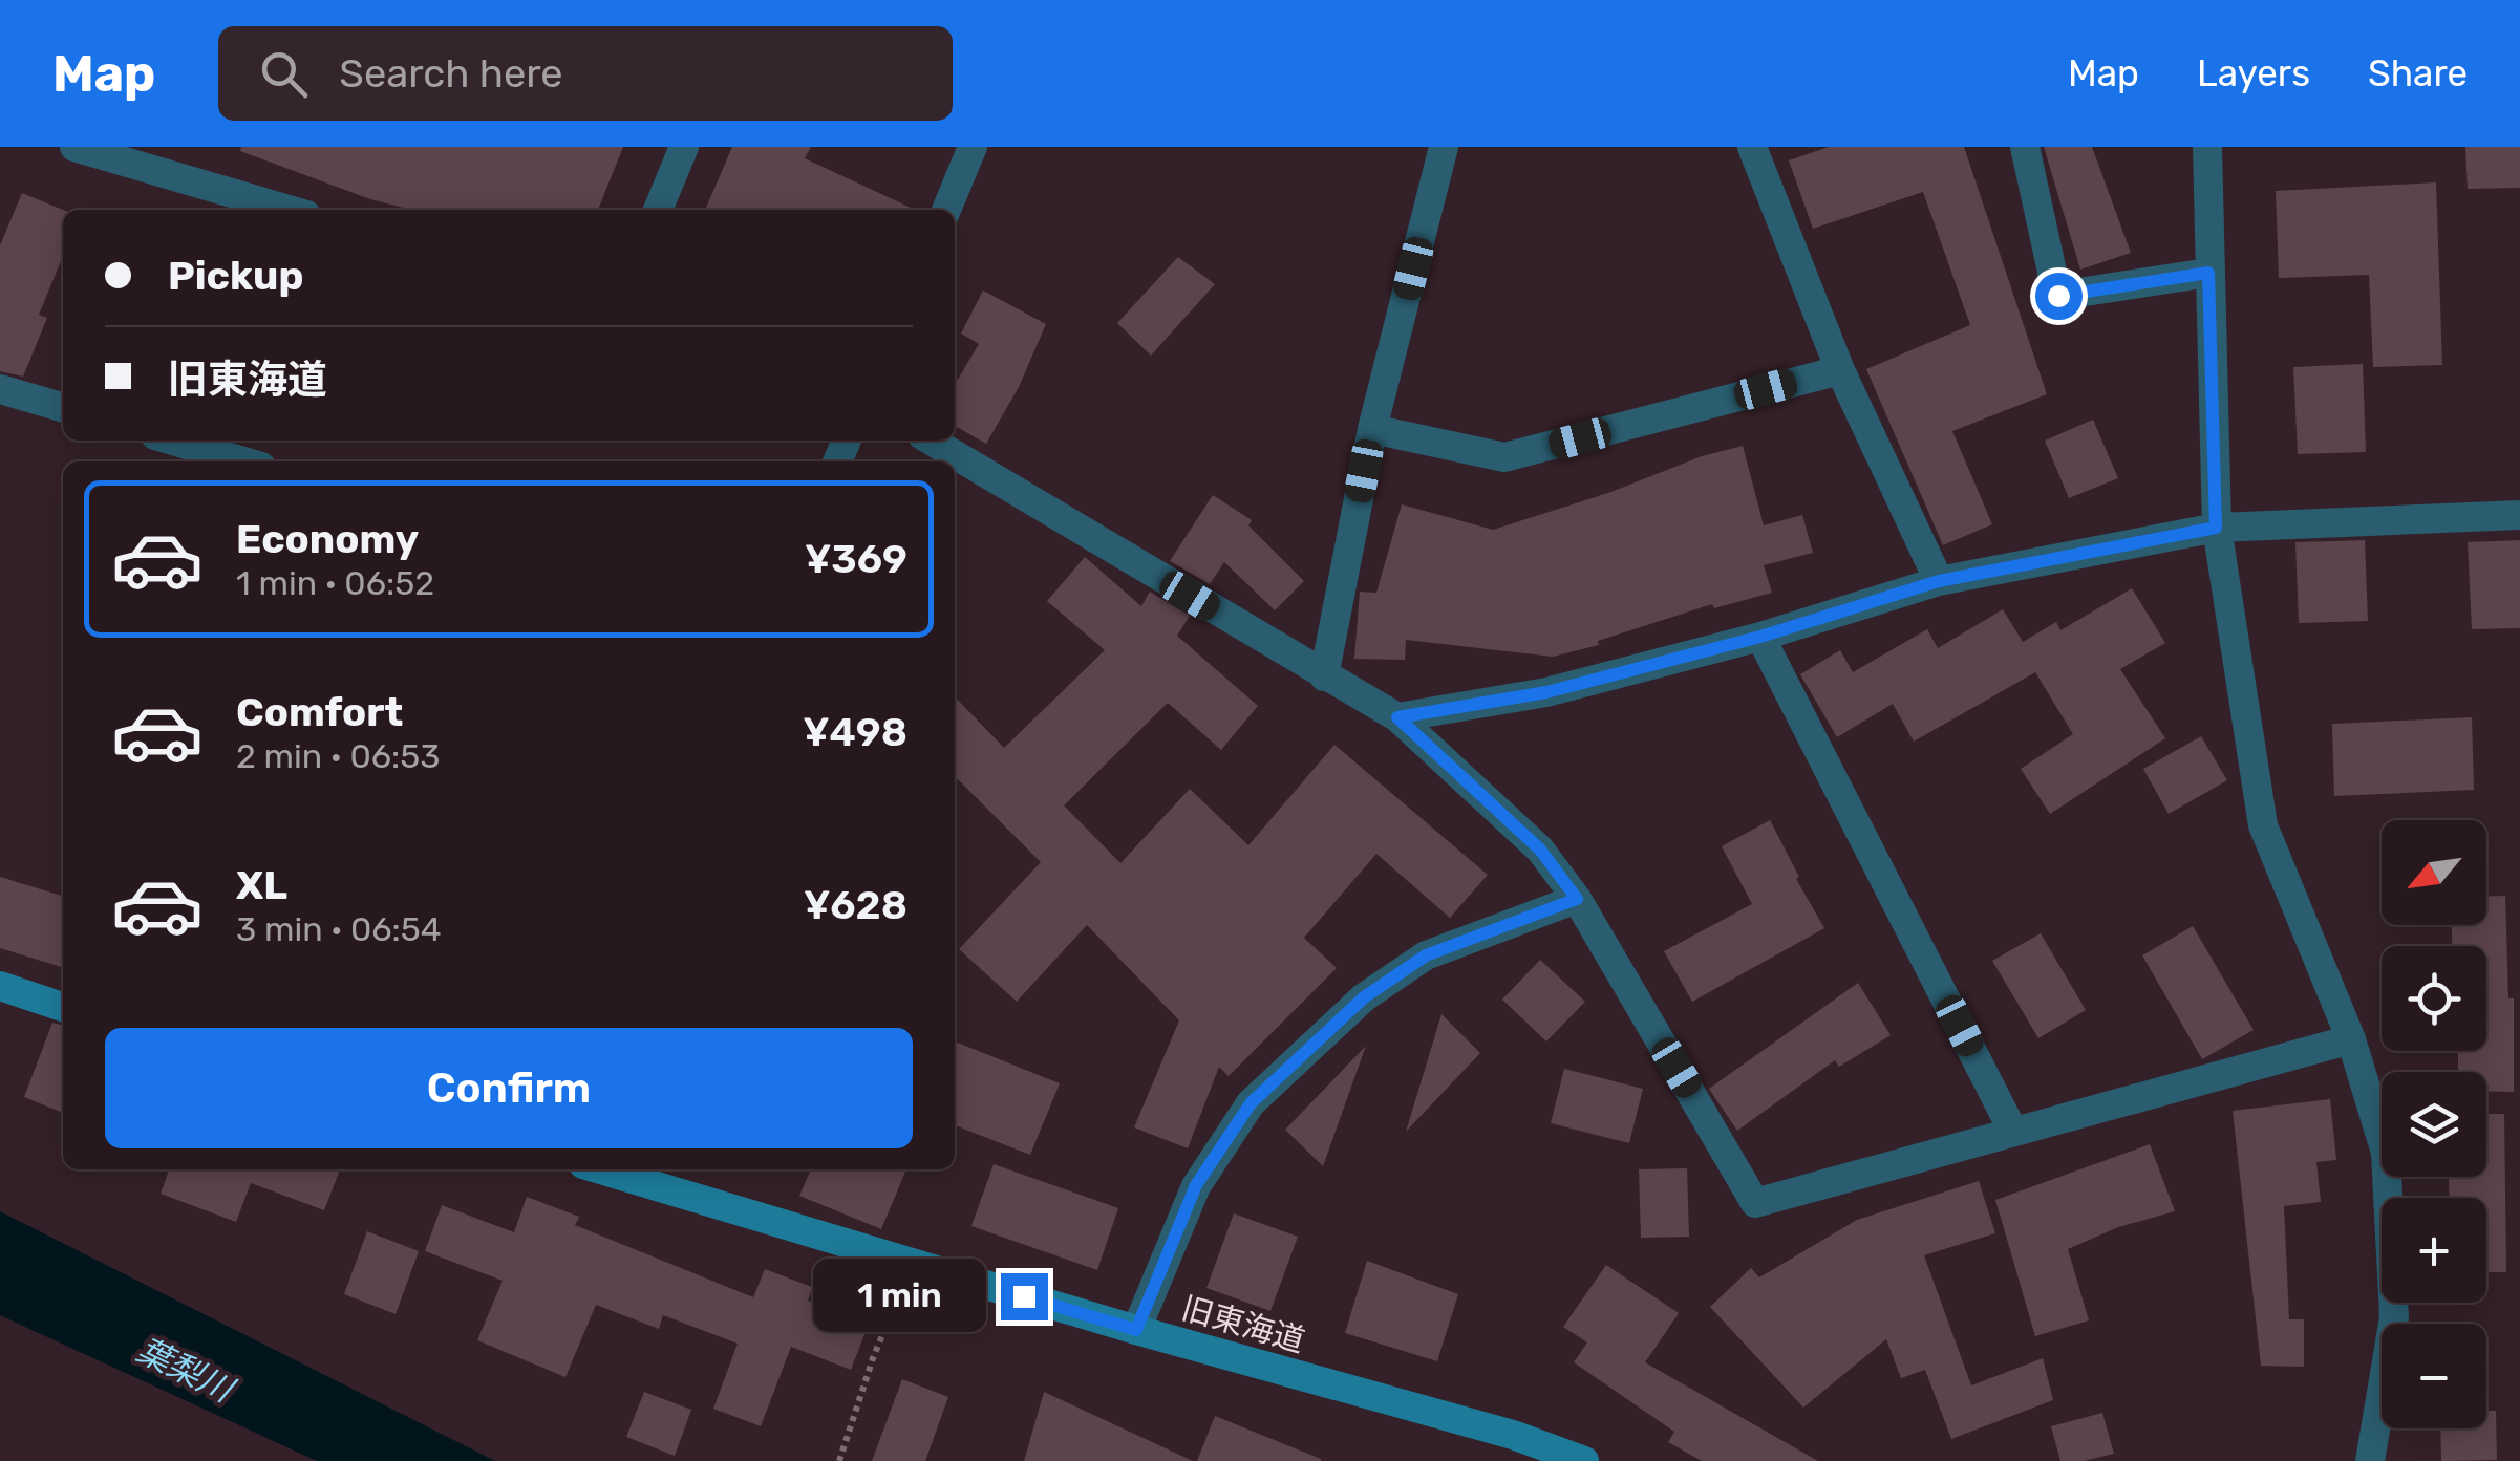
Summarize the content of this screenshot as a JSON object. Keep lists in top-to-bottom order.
{
  "streets": {
    "main road": ["旧東海道"]
  },
  "water": ["葉梨川"],
  "north": "bottom left",
  "page": {
    "header": "Map",
    "search": "Search here",
    "nav": ["Map", "Layers", "Share"],
    "banner": ["Pickup", "旧東海道"],
    "list": [
      {
        "name": "Economy",
        "note": "1 min · 06:52",
        "value": "¥369"
      },
      {
        "name": "Comfort",
        "note": "2 min · 06:53",
        "value": "¥498"
      },
      {
        "name": "XL",
        "note": "3 min · 06:54",
        "value": "¥628"
      }
    ],
    "map_buttons": ["+", "−"],
    "buttons": "Confirm",
    "bubble": "1 min"
  }
}
